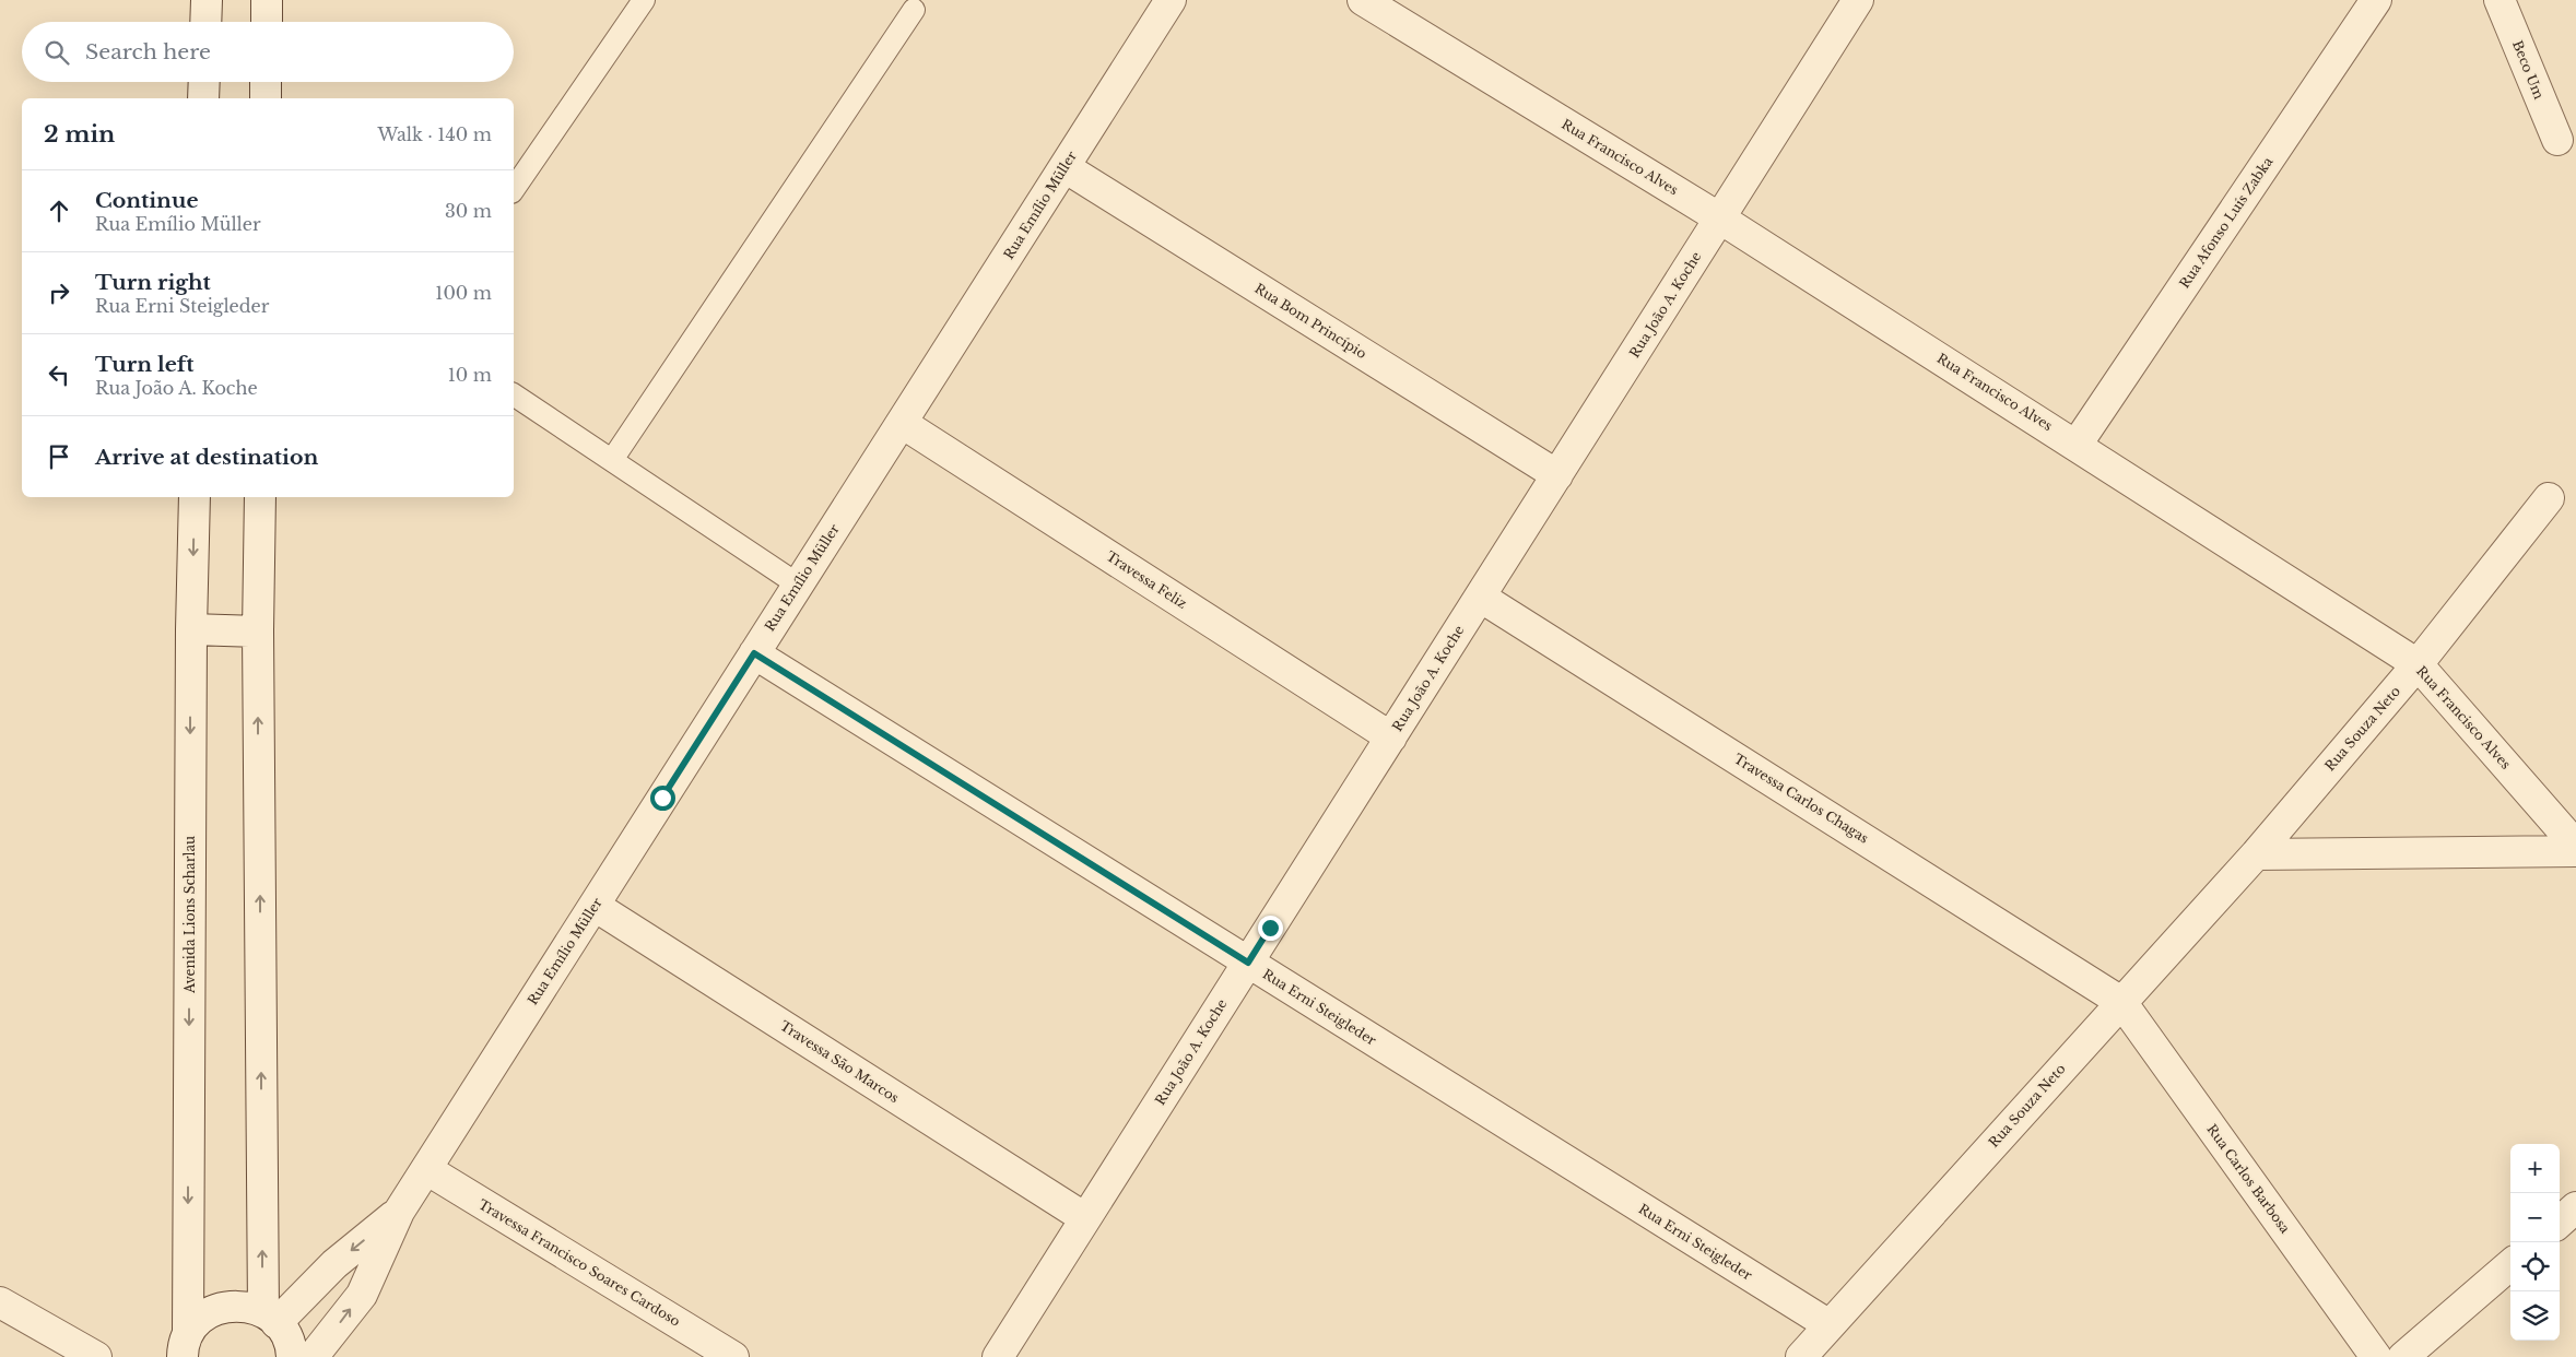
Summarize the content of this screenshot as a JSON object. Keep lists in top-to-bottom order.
{
  "streets": {
    "street": [
      "Beco Um",
      "Rua Francisco Alves",
      "Rua Emílio Müller",
      "Rua Afonso Luís Zabka",
      "Rua João A. Koche",
      "Rua Bom Princípio",
      "Travessa Feliz",
      "Rua Souza Neto",
      "Travessa Carlos Chagas",
      "Avenida Lions Scharlau",
      "Rua Erni Steigleder",
      "Travessa São Marcos",
      "Rua Carlos Barbosa",
      "Travessa Francisco Soares Cardoso"
    ]
  },
  "crossings": [
    ["Rua Francisco Alves", "Rua Afonso Luís Zabka"],
    ["Rua Francisco Alves", "Rua João A. Koche"],
    ["Rua Francisco Alves", "Rua Souza Neto"],
    ["Rua Emílio Müller", "Rua Bom Princípio"],
    ["Rua Emílio Müller", "Travessa Feliz"],
    ["Rua Emílio Müller", "Rua Erni Steigleder"],
    ["Rua Emílio Müller", "Travessa São Marcos"],
    ["Rua Emílio Müller", "Travessa Francisco Soares Cardoso"],
    ["Rua João A. Koche", "Rua Bom Princípio"],
    ["Rua João A. Koche", "Travessa Feliz"],
    ["Rua João A. Koche", "Travessa Carlos Chagas"],
    ["Rua João A. Koche", "Rua Erni Steigleder"],
    ["Rua João A. Koche", "Travessa São Marcos"],
    ["Rua Souza Neto", "Travessa Carlos Chagas"],
    ["Rua Souza Neto", "Rua Erni Steigleder"],
    ["Rua Souza Neto", "Rua Carlos Barbosa"],
    ["Travessa Carlos Chagas", "Rua Carlos Barbosa"]
  ],
  "page": {
    "search": "Search here",
    "heading": ["2 min", "Walk · 140 m"],
    "list": [
      ["Continue", "Rua Emílio Müller", "30 m"],
      ["Turn right", "Rua Erni Steigleder", "100 m"],
      ["Turn left", "Rua João A. Koche", "10 m"],
      "Arrive at destination"
    ],
    "map_buttons": ["+", "−"]
  }
}
